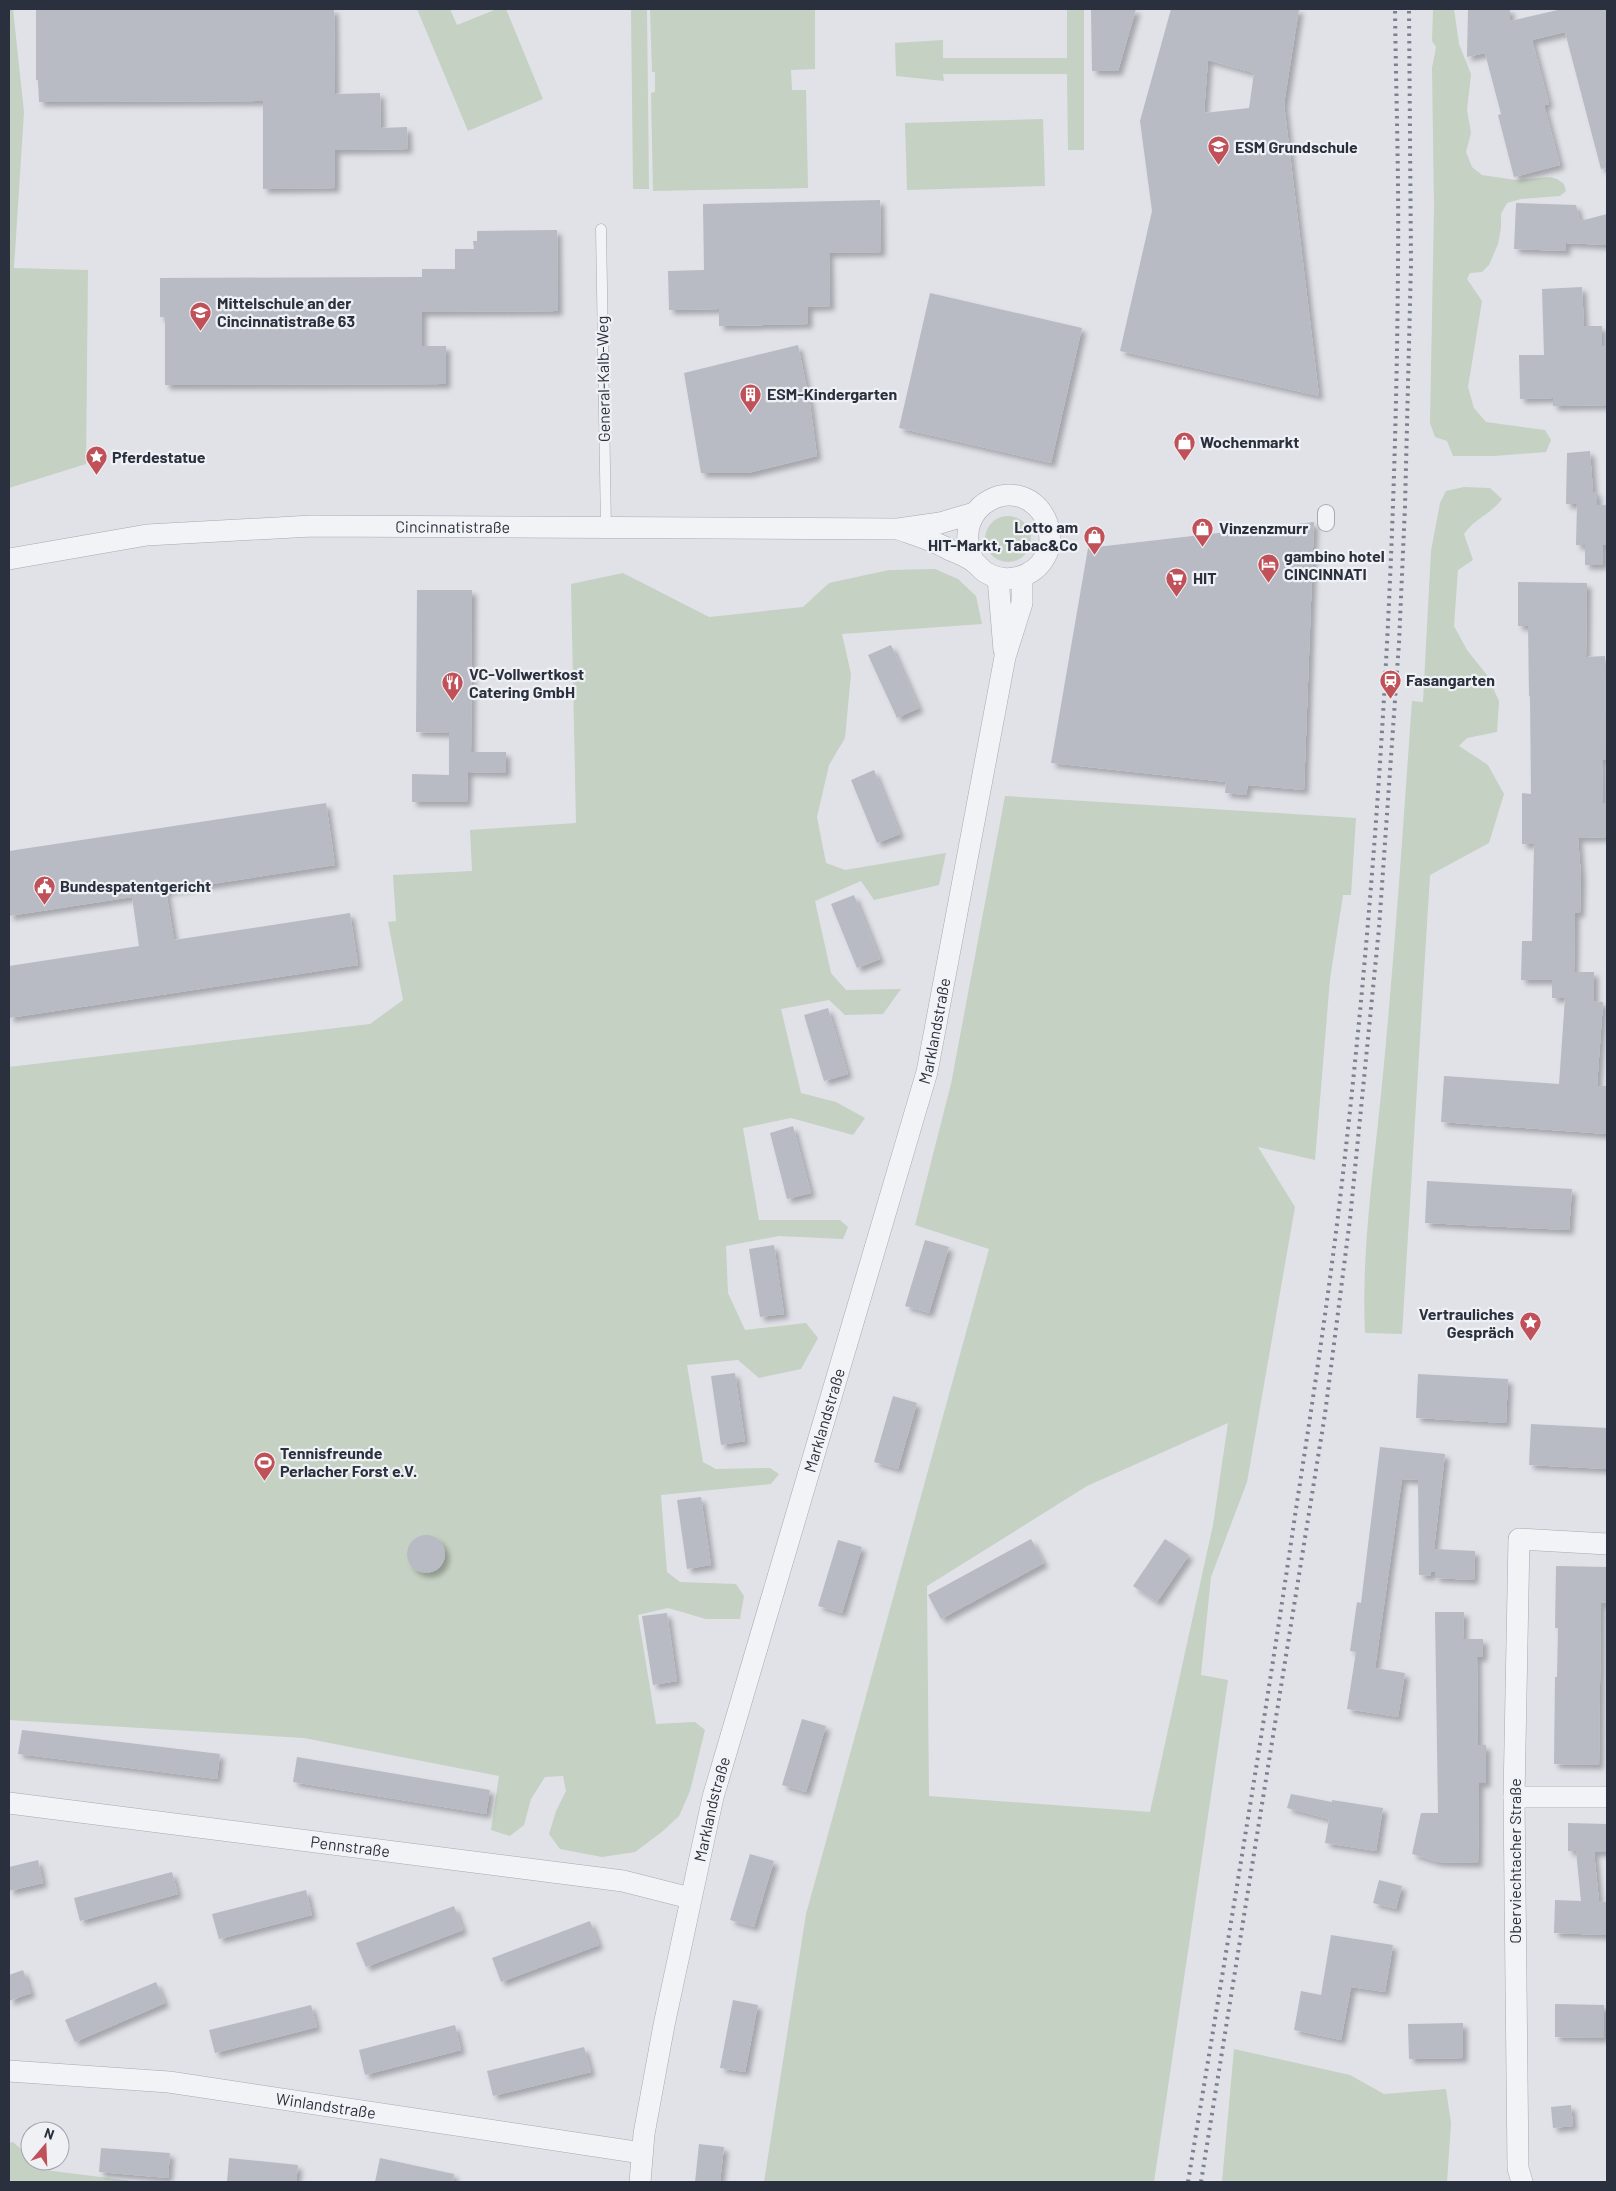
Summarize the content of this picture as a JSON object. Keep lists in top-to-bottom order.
{
  "streets": {
    "street": [
      "Cincinnatistraße",
      "Marklandstraße",
      "Pennstraße",
      "Oberviechtacher Straße",
      "Winlandstraße"
    ],
    "lane": ["General-Kalb-Weg"]
  },
  "crossings": [
    ["General-Kalb-Weg", "Cincinnatistraße"],
    ["Cincinnatistraße", "Marklandstraße"],
    ["Marklandstraße", "Pennstraße"],
    ["Marklandstraße", "Winlandstraße"]
  ],
  "places": {
    "school or university": ["ESM Grundschule", "Mittelschule an der Cincinnatistraße 63"],
    "building": ["ESM-Kindergarten"],
    "shop": ["Wochenmarkt", "Vinzenzmurr", "Lotto am HIT-Markt, Tabac&Co"],
    "place": ["Pferdestatue", "Vertrauliches Gespräch"],
    "hotel": ["gambino hotel CINCINNATI"],
    "supermarket": ["HIT"],
    "station": ["Fasangarten"],
    "restaurant": ["VC-Vollwertkost Catering GmbH"],
    "public building": ["Bundespatentgericht"],
    "sports": ["Tennisfreunde Perlacher Forst e.V."]
  },
  "north": "top"
}
